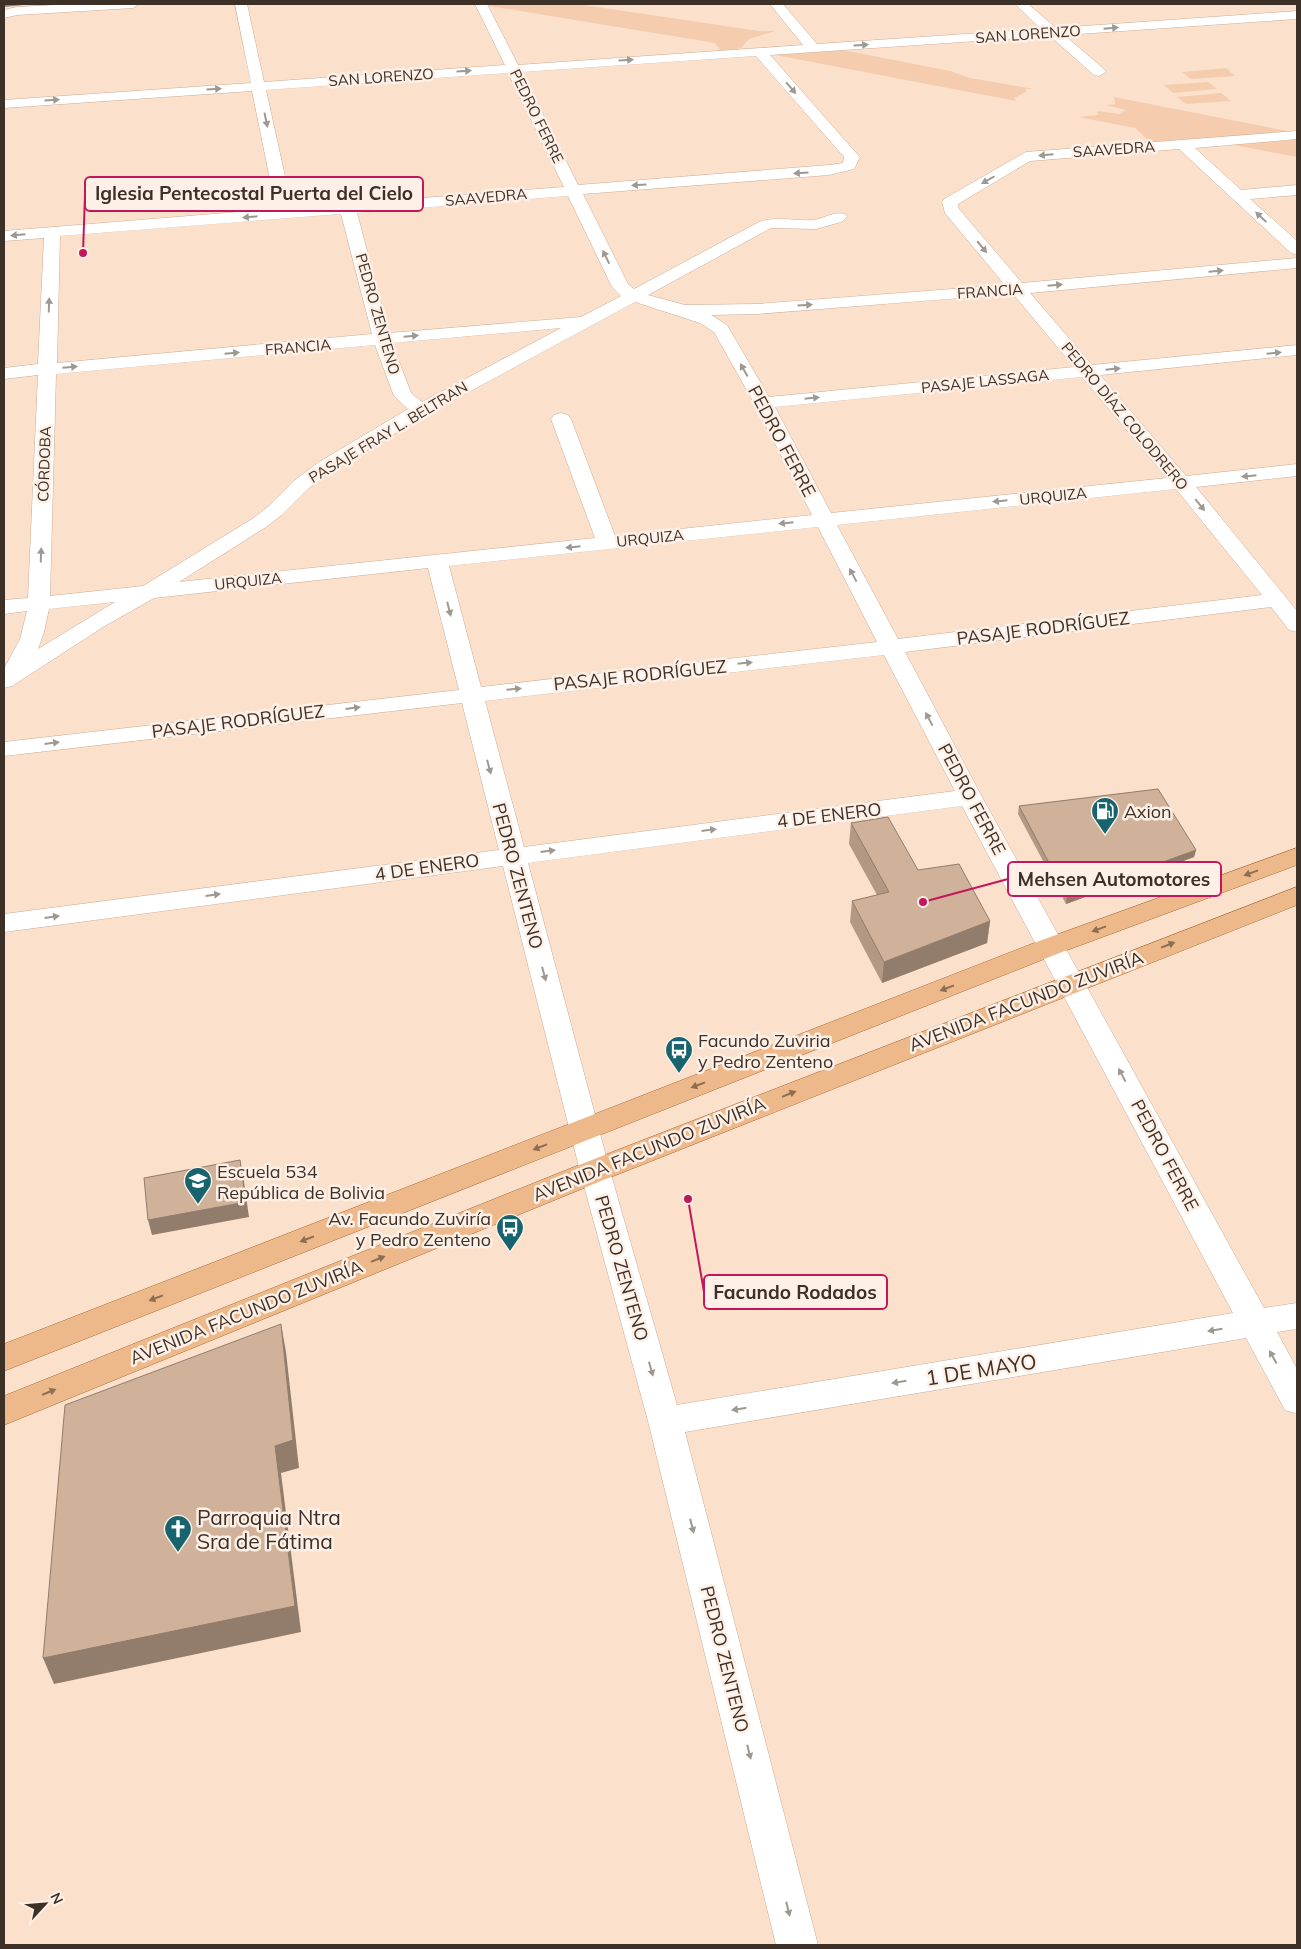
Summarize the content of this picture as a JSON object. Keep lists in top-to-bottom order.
{
  "streets": {
    "main road": ["AVENIDA FACUNDO ZUVIRÍA"],
    "street": [
      "SAN LORENZO",
      "PEDRO FERRE",
      "SAAVEDRA",
      "FRANCIA",
      "PEDRO ZENTENO",
      "PASAJE LASSAGA",
      "PEDRO DÍAZ COLODRERO",
      "PASAJE FRAY L. BELTRAN",
      "CÓRDOBA",
      "URQUIZA",
      "PASAJE RODRÍGUEZ",
      "4 DE ENERO",
      "1 DE MAYO"
    ]
  },
  "crossings": [
    ["SAN LORENZO", "PEDRO FERRE"],
    ["SAN LORENZO", "SAAVEDRA"],
    ["PEDRO FERRE", "SAAVEDRA"],
    ["PEDRO FERRE", "PASAJE LASSAGA"],
    ["PEDRO FERRE", "PASAJE FRAY L. BELTRAN"],
    ["PEDRO FERRE", "URQUIZA"],
    ["PEDRO FERRE", "PASAJE RODRÍGUEZ"],
    ["PEDRO FERRE", "4 DE ENERO"],
    ["PEDRO FERRE", "AVENIDA FACUNDO ZUVIRÍA"],
    ["PEDRO FERRE", "1 DE MAYO"],
    ["SAAVEDRA", "PEDRO ZENTENO"],
    ["SAAVEDRA", "PEDRO DÍAZ COLODRERO"],
    ["SAAVEDRA", "CÓRDOBA"],
    ["FRANCIA", "PEDRO ZENTENO"],
    ["FRANCIA", "PEDRO DÍAZ COLODRERO"],
    ["FRANCIA", "PASAJE FRAY L. BELTRAN"],
    ["FRANCIA", "CÓRDOBA"],
    ["PEDRO ZENTENO", "PASAJE FRAY L. BELTRAN"],
    ["PEDRO ZENTENO", "URQUIZA"],
    ["PEDRO ZENTENO", "PASAJE RODRÍGUEZ"],
    ["PEDRO ZENTENO", "4 DE ENERO"],
    ["PEDRO ZENTENO", "AVENIDA FACUNDO ZUVIRÍA"],
    ["PEDRO ZENTENO", "1 DE MAYO"],
    ["PASAJE LASSAGA", "PEDRO DÍAZ COLODRERO"],
    ["PEDRO DÍAZ COLODRERO", "URQUIZA"],
    ["PEDRO DÍAZ COLODRERO", "PASAJE RODRÍGUEZ"],
    ["PASAJE FRAY L. BELTRAN", "CÓRDOBA"],
    ["PASAJE FRAY L. BELTRAN", "URQUIZA"],
    ["CÓRDOBA", "URQUIZA"]
  ],
  "one_way": [
    "SAN LORENZO",
    "PEDRO FERRE",
    "FRANCIA",
    "PEDRO ZENTENO",
    "PASAJE LASSAGA",
    "PEDRO DÍAZ COLODRERO",
    "CÓRDOBA",
    "URQUIZA",
    "PASAJE RODRÍGUEZ",
    "4 DE ENERO",
    "1 DE MAYO"
  ],
  "places": {
    "other": ["Iglesia Pentecostal Puerta del Cielo", "Mehsen Automotores", "Facundo Rodados"],
    "fuel station": ["Axion"],
    "bus stop": ["Facundo Zuviria y Pedro Zenteno", "Av. Facundo Zuviría y Pedro Zenteno"],
    "school or university": ["Escuela 534 República de Bolivia"],
    "church": ["Parroquia Ntra Sra de Fátima"]
  },
  "north": "top right"
}
